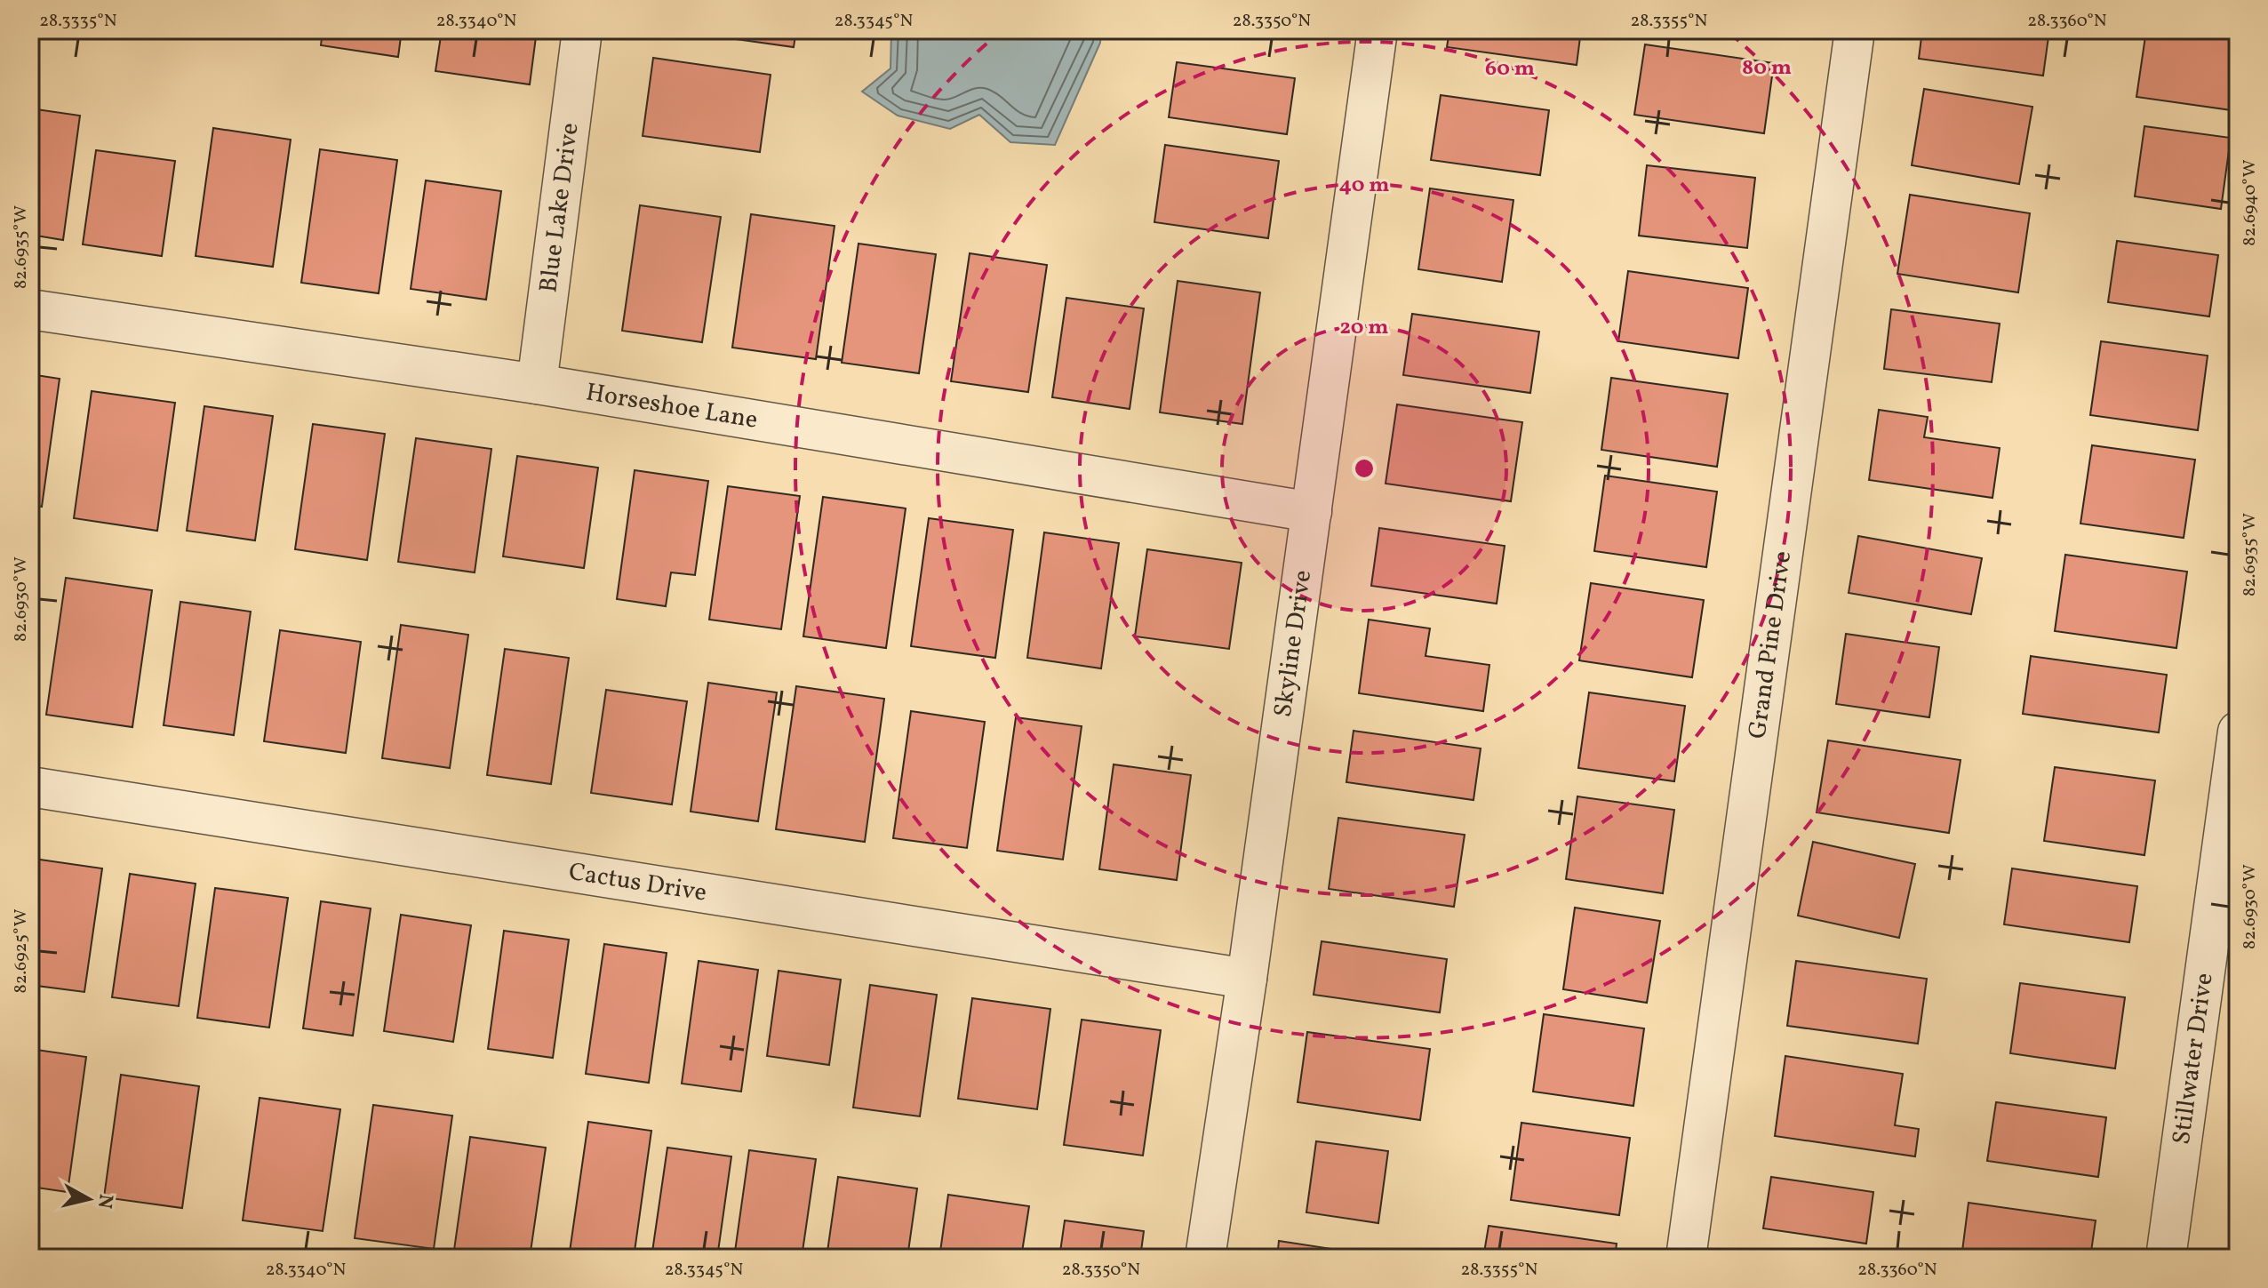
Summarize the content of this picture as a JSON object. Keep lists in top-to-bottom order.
{
  "streets": {
    "street": [
      "Blue Lake Drive",
      "Horseshoe Lane",
      "Grand Pine Drive",
      "Skyline Drive",
      "Cactus Drive",
      "Stillwater Drive"
    ]
  },
  "crossings": [
    ["Blue Lake Drive", "Horseshoe Lane"],
    ["Horseshoe Lane", "Skyline Drive"],
    ["Skyline Drive", "Cactus Drive"]
  ],
  "north": "right",
  "coordinates": [
    "28.3335°N",
    "28.3340°N",
    "28.3345°N",
    "28.3350°N",
    "28.3355°N",
    "28.3360°N",
    "82.6940°W",
    "82.6935°W",
    "82.6930°W",
    "82.6925°W"
  ],
  "rings": [
    "80 m",
    "60 m",
    "40 m",
    "20 m"
  ]
}
